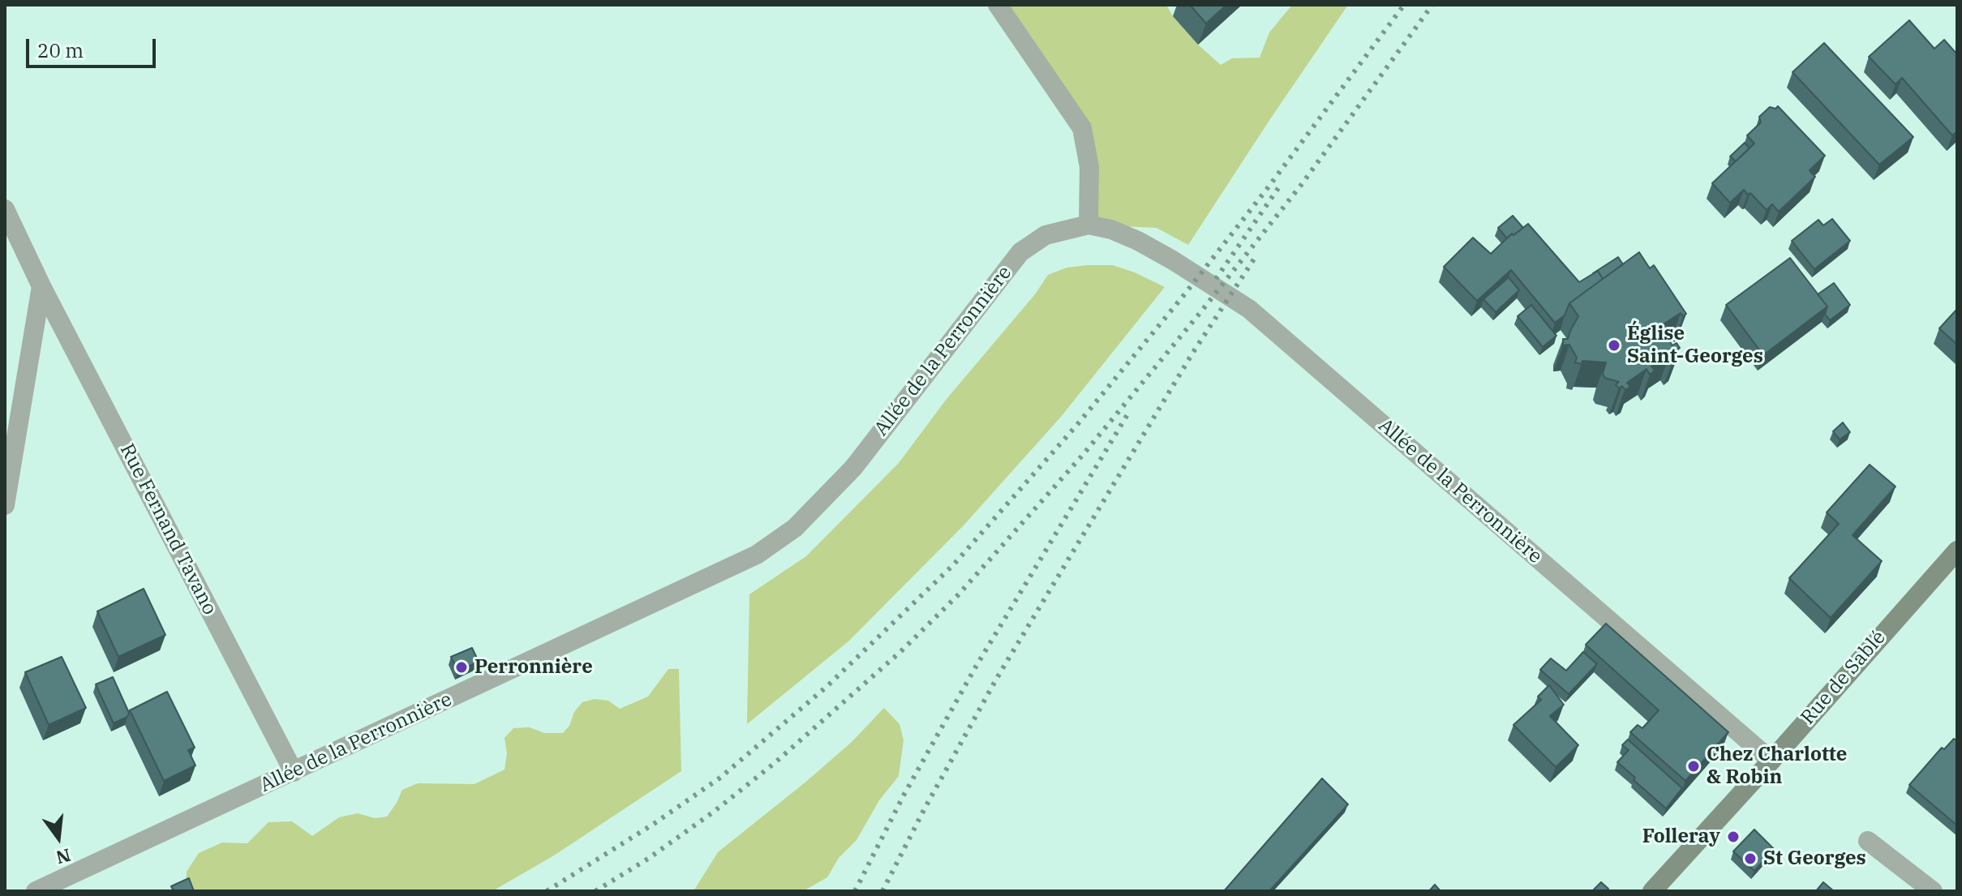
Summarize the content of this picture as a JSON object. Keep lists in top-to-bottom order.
{
  "streets": {
    "main road": ["Rue de Sablé"],
    "street": ["Allée de la Perronnière", "Rue Fernand Tavano"]
  },
  "crossings": [
    ["Allée de la Perronnière", "Rue Fernand Tavano"],
    ["Allée de la Perronnière", "Rue de Sablé"]
  ],
  "places": [
    "Église Saint-Georges",
    "Perronnière",
    "Chez Charlotte & Robin",
    "Folleray",
    "St Georges"
  ],
  "scale_bar": "20 m",
  "north": "bottom"
}
